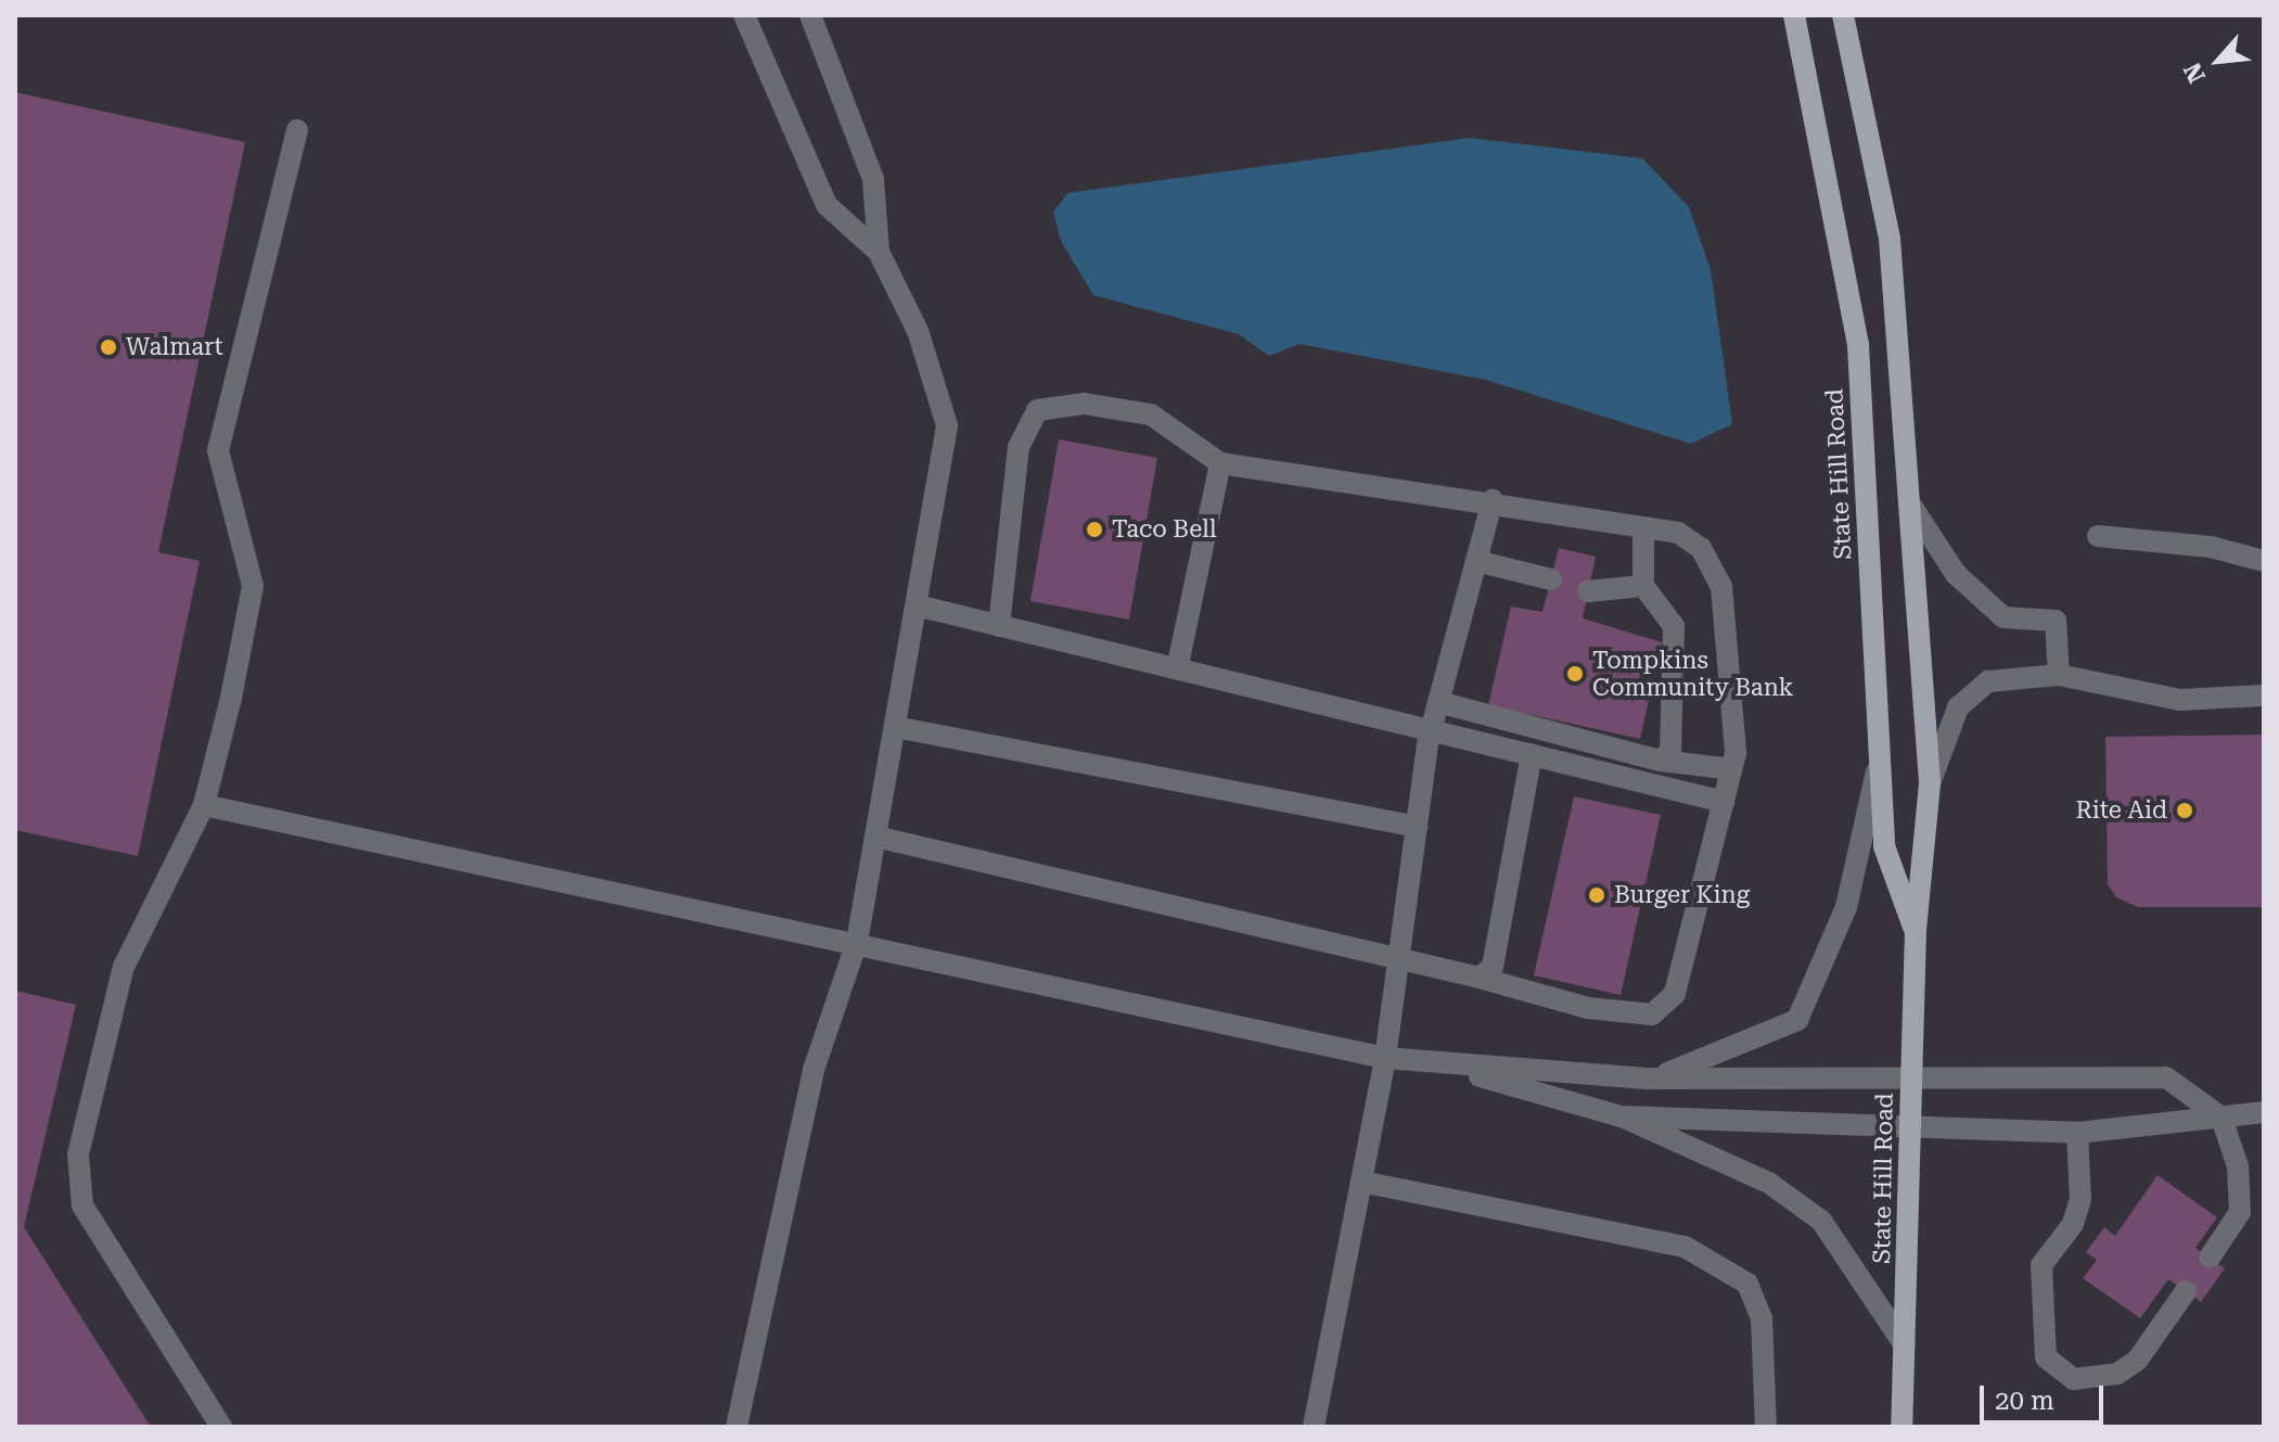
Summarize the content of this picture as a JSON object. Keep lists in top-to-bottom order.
{
  "streets": {
    "main road": ["State Hill Road"]
  },
  "places": [
    "Walmart",
    "Taco Bell",
    "Tompkins Community Bank",
    "Rite Aid",
    "Burger King"
  ],
  "scale_bar": "20 m",
  "north": "bottom left"
}
